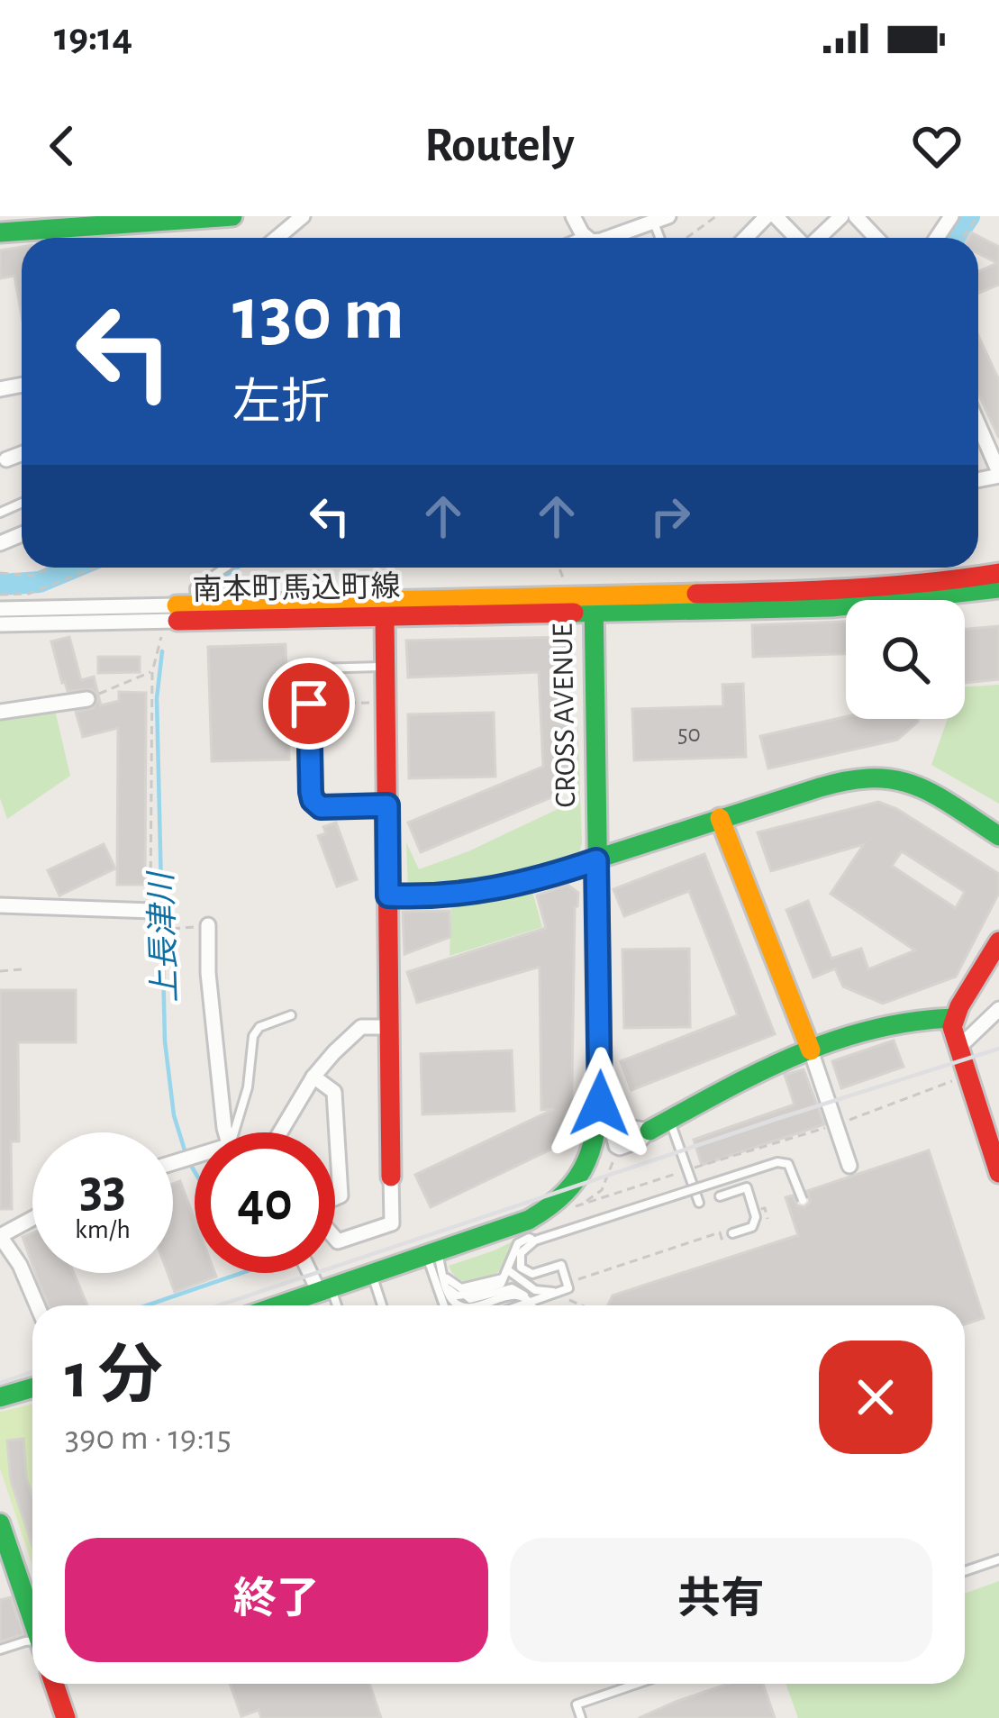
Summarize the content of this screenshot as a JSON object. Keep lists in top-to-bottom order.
{
  "streets": {
    "street": ["南本町馬込町線", "CROSS AVENUE"]
  },
  "crossings": [
    ["南本町馬込町線", "CROSS AVENUE"]
  ],
  "water": ["上長津川"],
  "house_numbers": ["50"],
  "page": {
    "status": "19:14",
    "header": "Routely",
    "turn": ["130 m", "左折"],
    "speed": "33 km/h",
    "limit": "40",
    "heading": ["1 分", "390 m · 19:15"],
    "buttons": ["終了", "共有"]
  }
}
